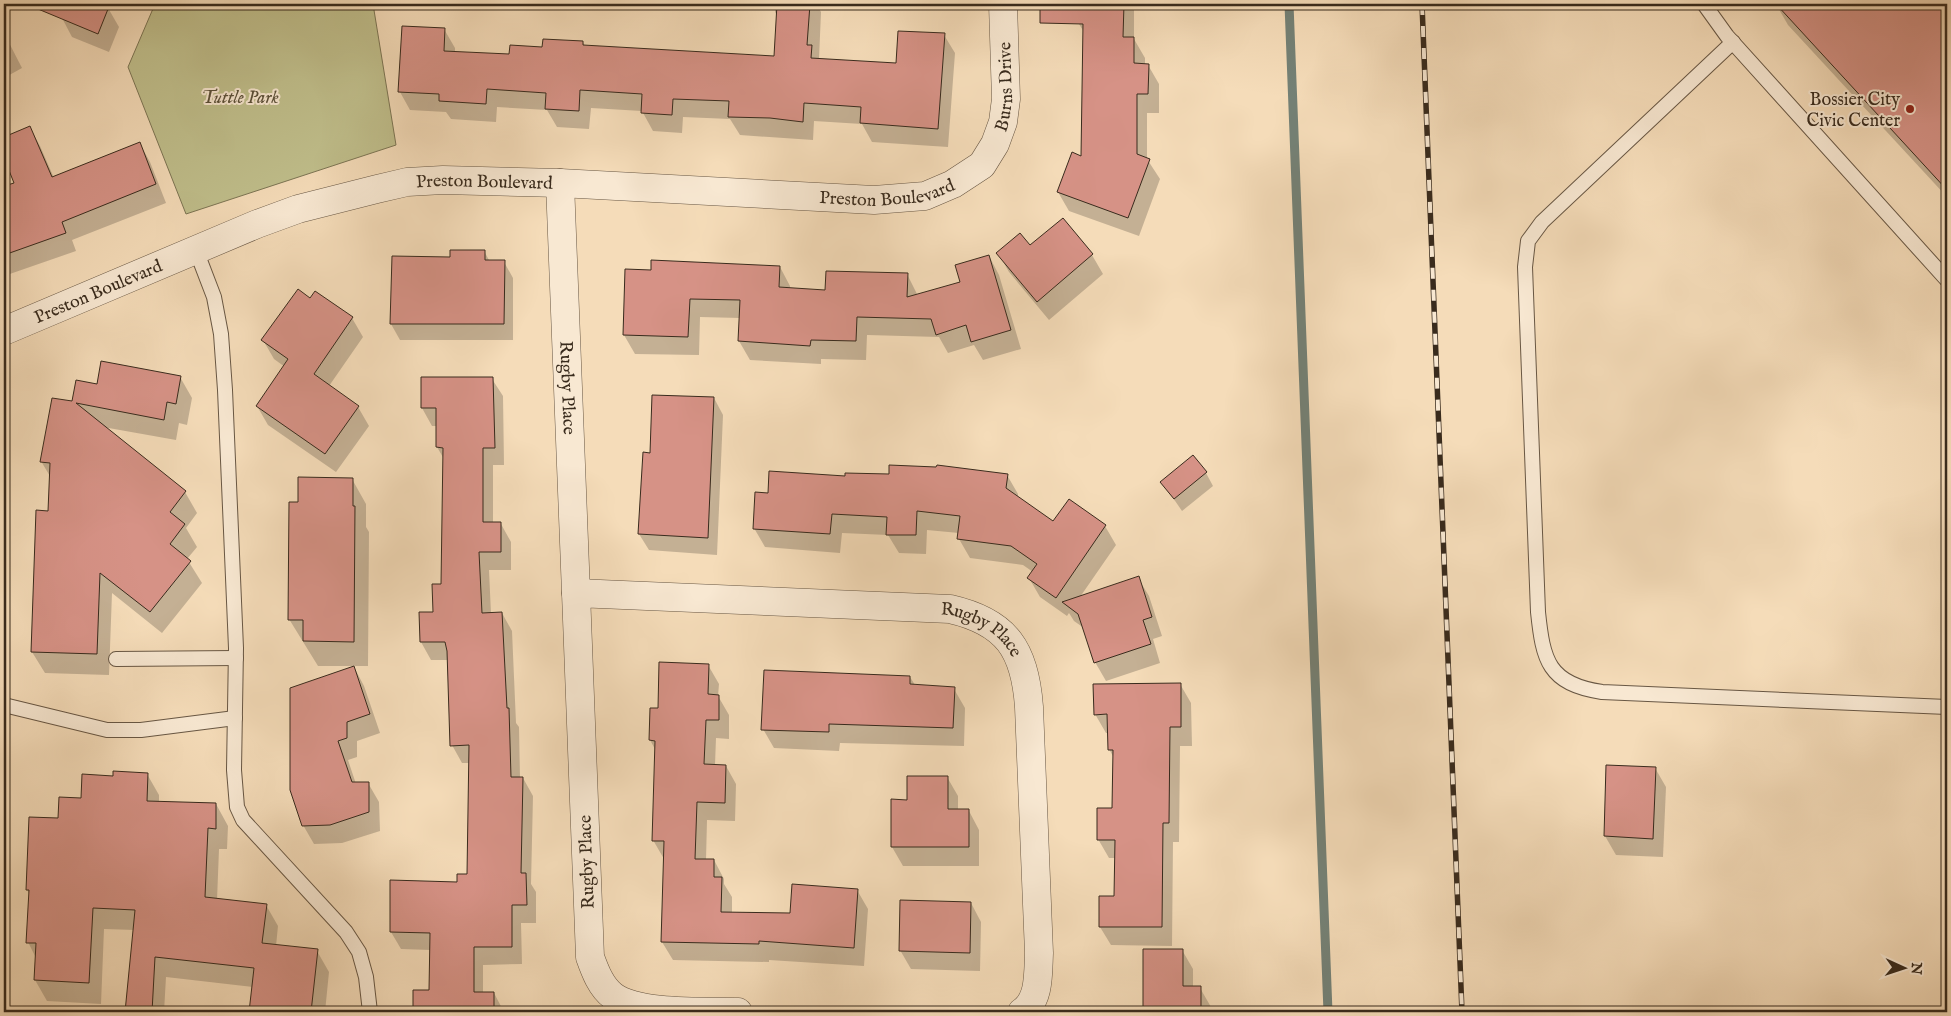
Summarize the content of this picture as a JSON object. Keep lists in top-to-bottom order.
{
  "streets": {
    "street": ["Burns Drive", "Preston Boulevard", "Rugby Place"]
  },
  "crossings": [
    ["Burns Drive", "Preston Boulevard"],
    ["Preston Boulevard", "Rugby Place"]
  ],
  "parks": ["Tuttle Park"],
  "places": ["Bossier City Civic Center"],
  "north": "right"
}
